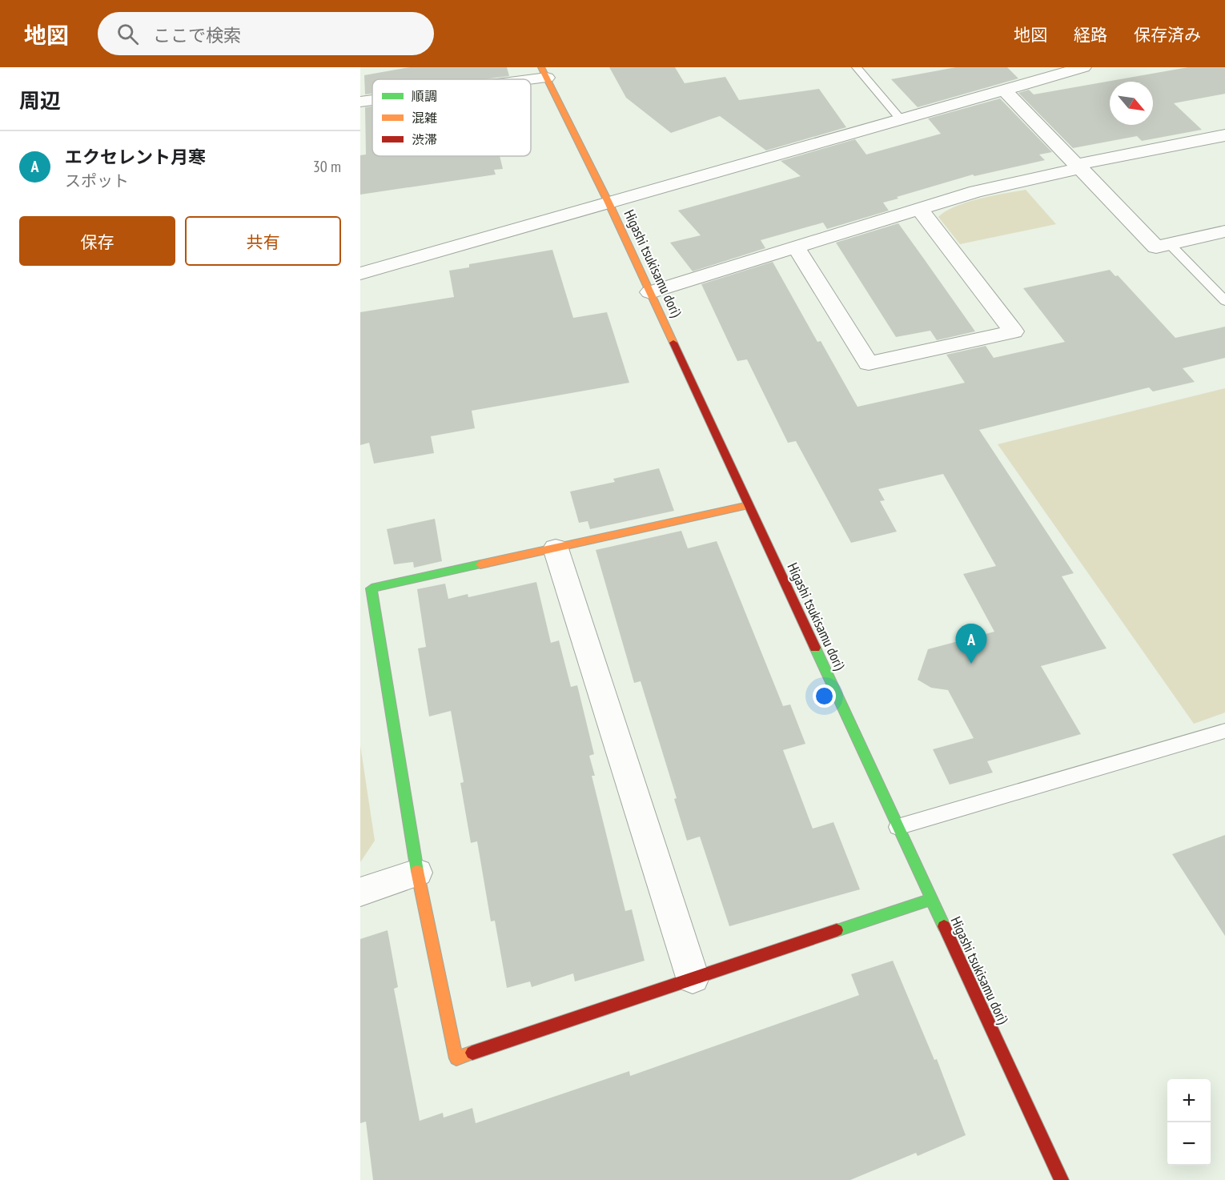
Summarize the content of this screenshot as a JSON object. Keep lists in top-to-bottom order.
{
  "streets": {
    "street": ["Higashi tsukisamu dori)"]
  },
  "legend": ["順調", "混雑", "渋滞"],
  "north": "bottom right",
  "page": {
    "header": "地図",
    "search": "ここで検索",
    "nav": ["地図", "経路", "保存済み"],
    "heading": "周辺",
    "list": [
      {
        "mark": "A",
        "name": "エクセレント月寒",
        "note": "スポット",
        "value": "30 m"
      }
    ],
    "buttons": ["保存", "共有"],
    "pins": "A",
    "map_buttons": ["+", "−"]
  }
}
